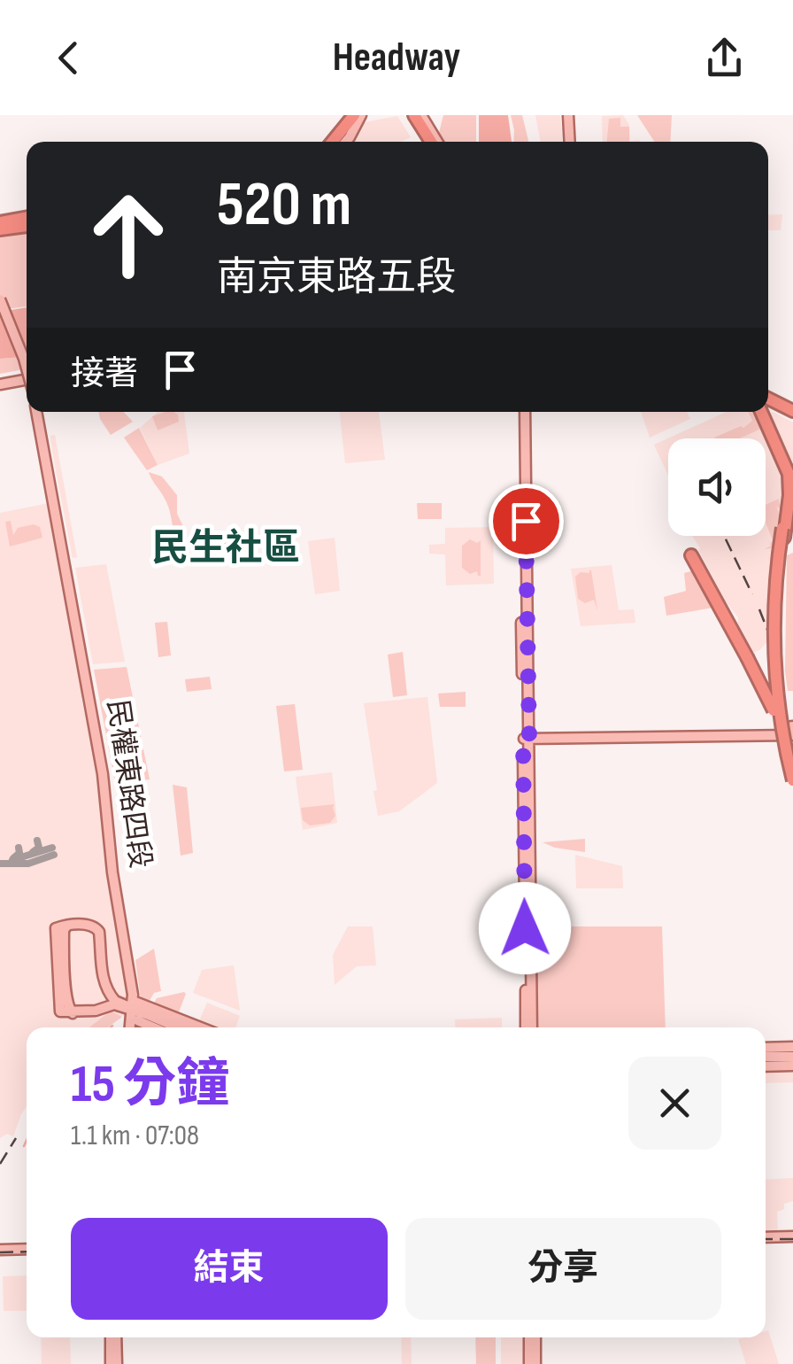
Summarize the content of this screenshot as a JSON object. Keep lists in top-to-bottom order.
{
  "streets": {
    "main road": ["民權東路四段"]
  },
  "districts": ["民生社區"],
  "page": {
    "header": "Headway",
    "turn": ["520 m", "南京東路五段"],
    "then": "接著",
    "heading": ["15 分鐘", "1.1 km · 07:08"],
    "buttons": ["結束", "分享"]
  }
}
